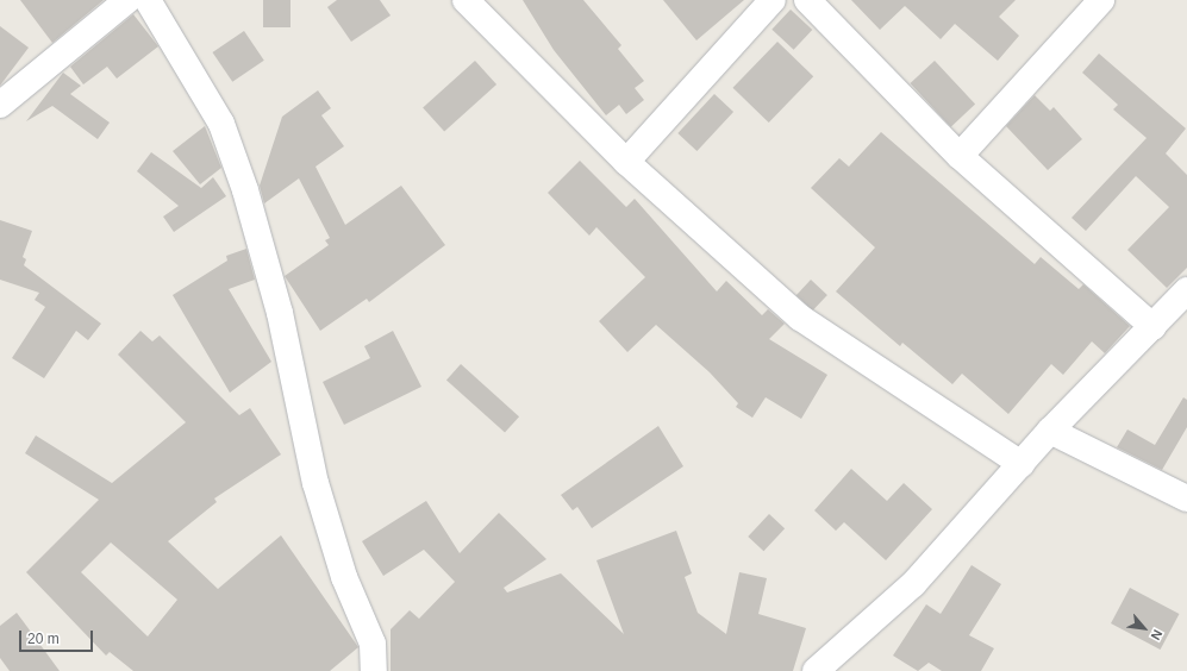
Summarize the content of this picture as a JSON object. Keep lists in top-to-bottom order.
{
  "scale_bar": "20 m",
  "north": "bottom right"
}
